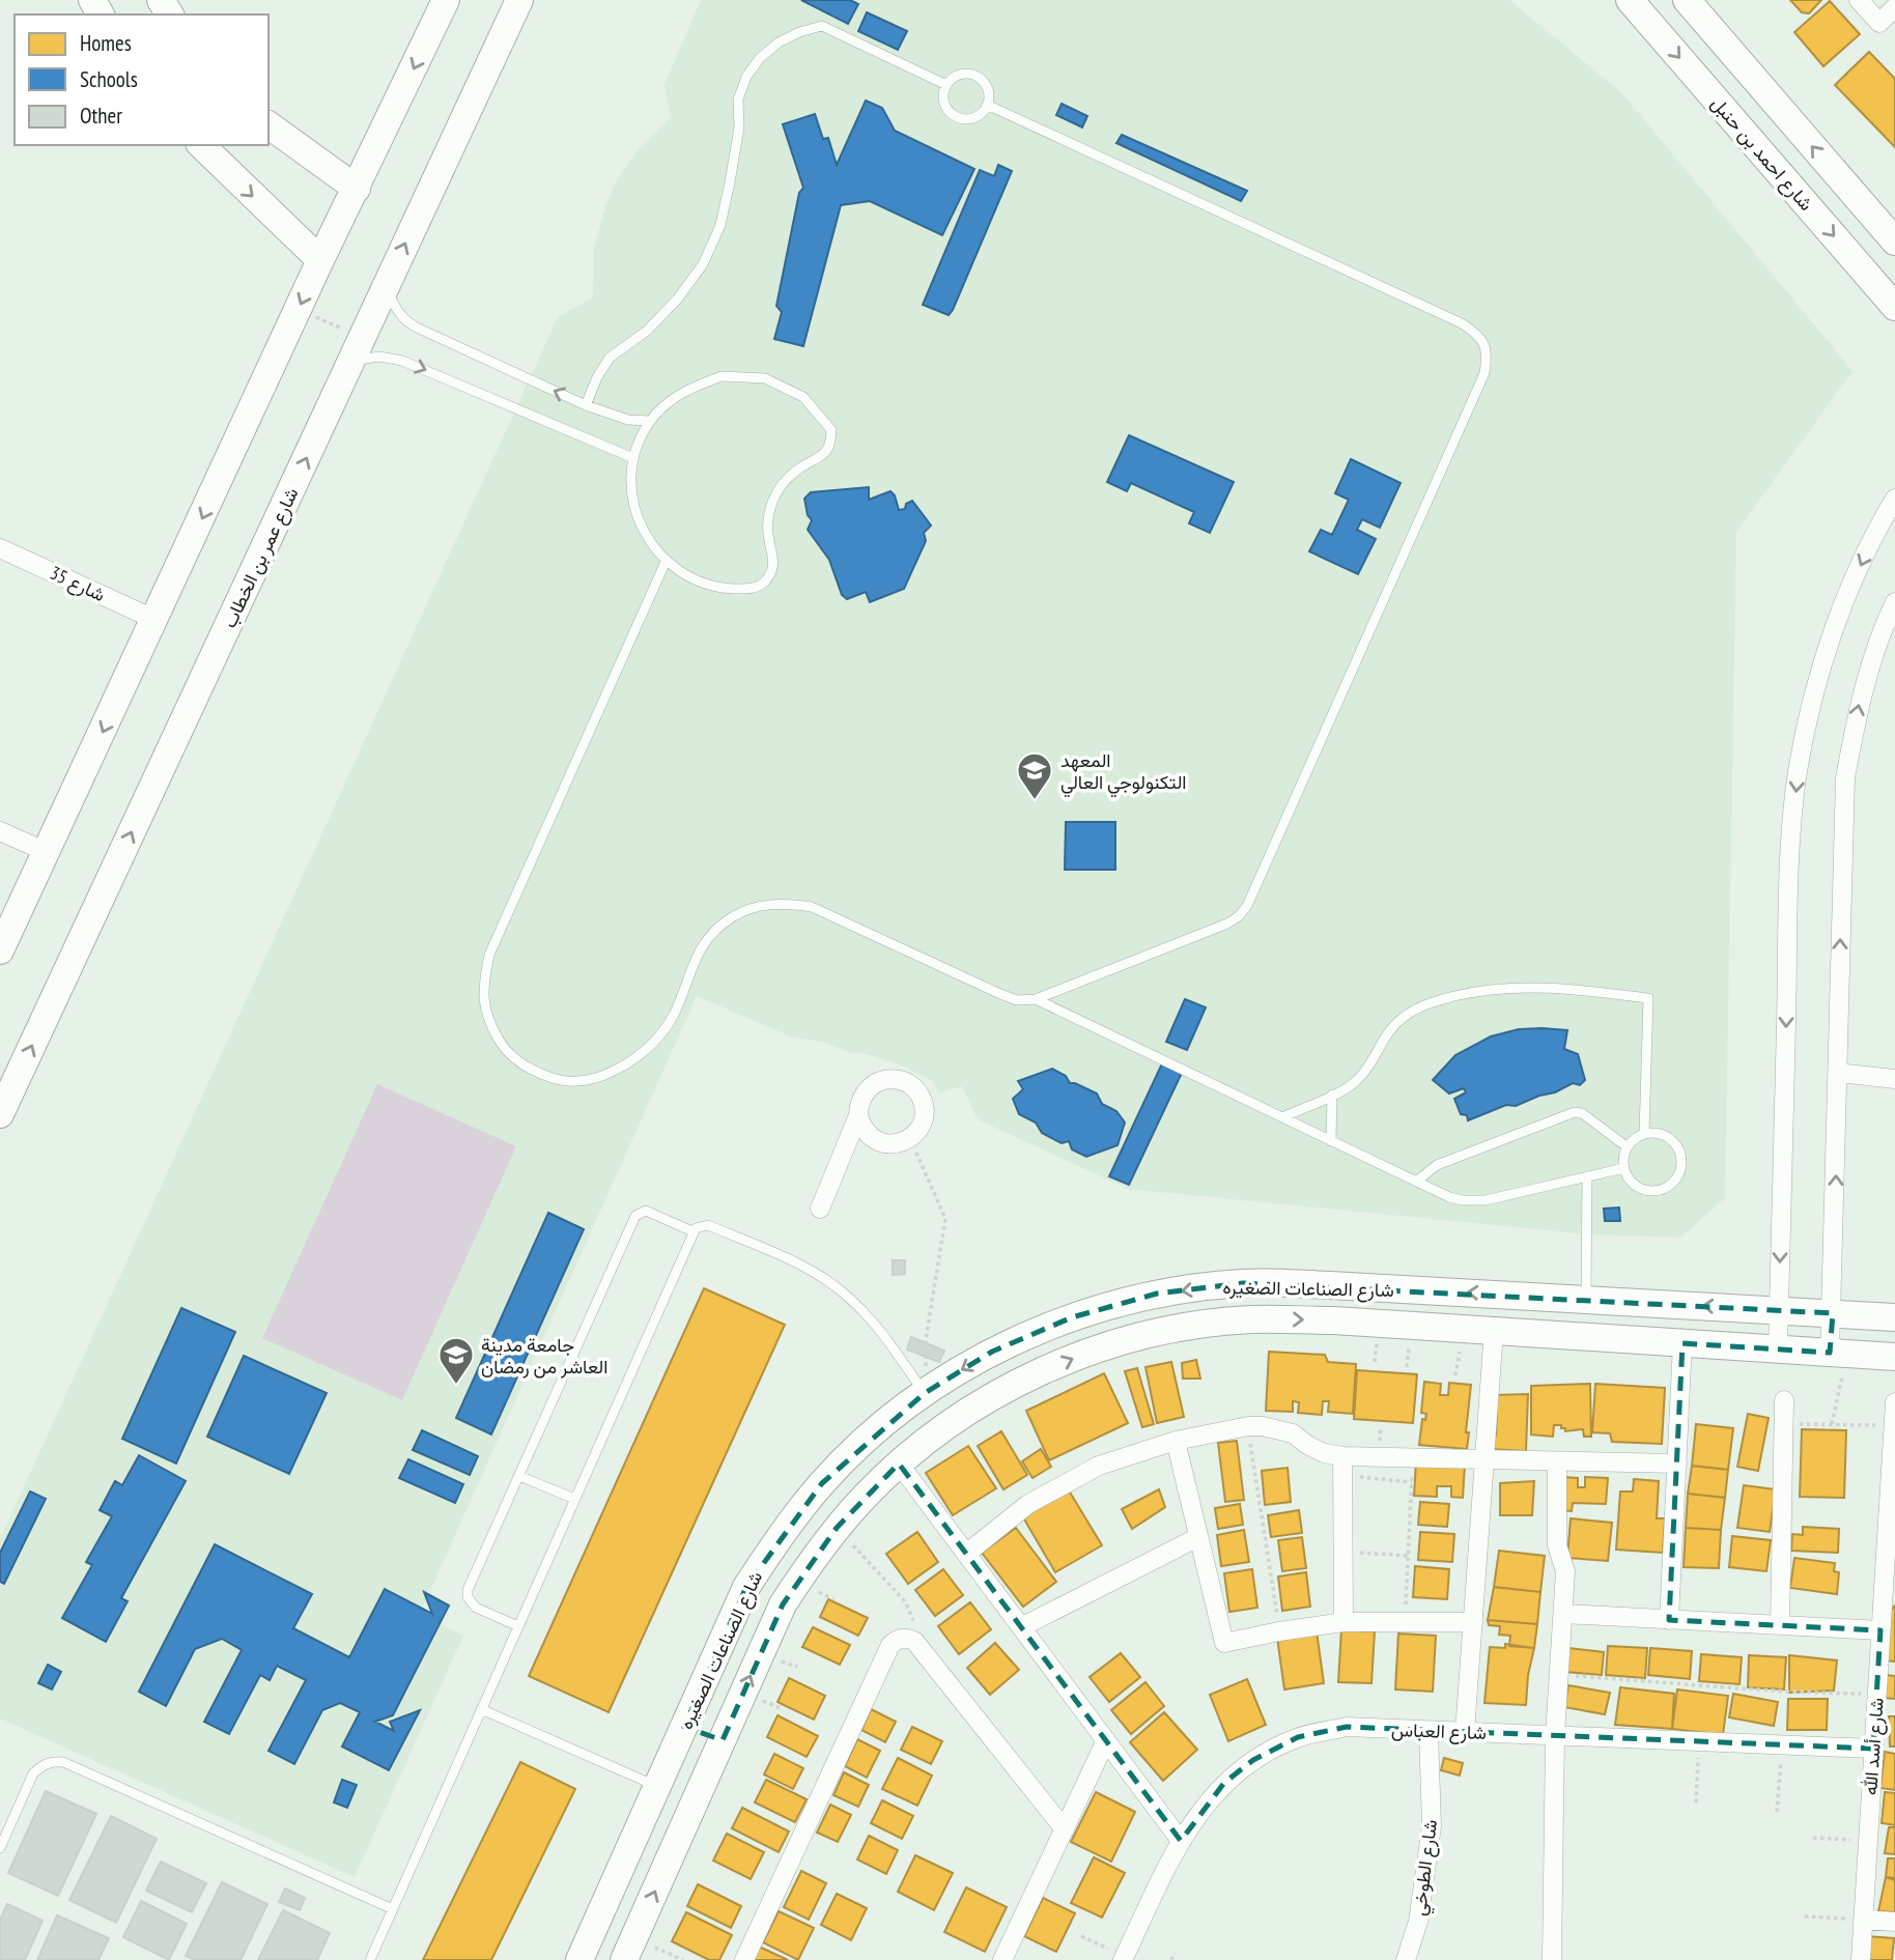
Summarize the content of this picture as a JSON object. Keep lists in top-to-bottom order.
{
  "streets": {
    "street": [
      "شارع احمد بن حنبل",
      "شارع عمر بن الخطاب",
      "شارع 35",
      "شارع الصناعات الصغيره",
      "شارع العباس",
      "شارع أسد الله",
      "شارع الطوخي"
    ]
  },
  "crossings": [
    ["شارع العباس", "شارع أسد الله"],
    ["شارع العباس", "شارع الطوخي"]
  ],
  "places": {
    "school or university": ["المعهد التكنولوجي العالي", "جامعة مدينة العاشر من رمضان"]
  },
  "legend": ["Homes", "Schools", "Other"]
}
